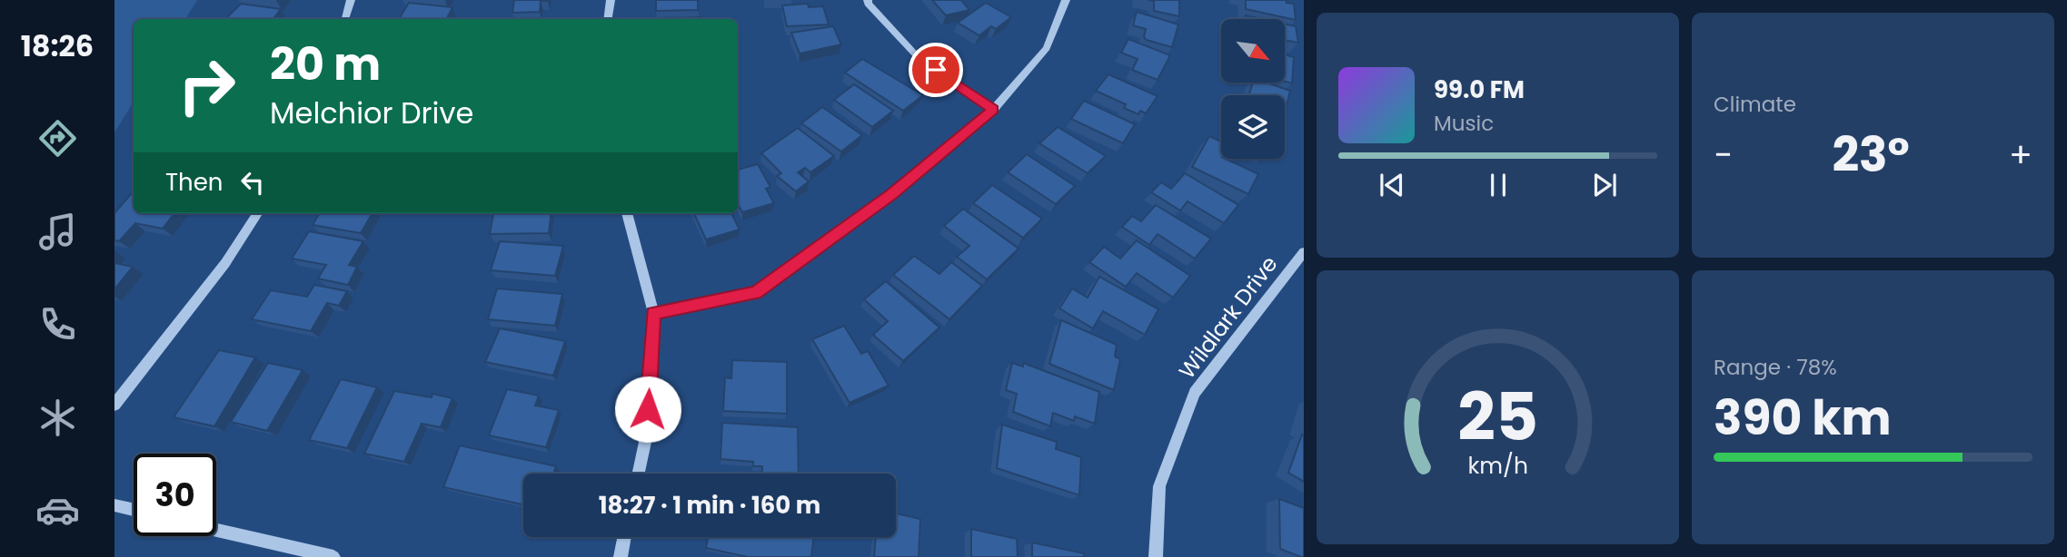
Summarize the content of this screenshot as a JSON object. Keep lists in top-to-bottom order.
{
  "streets": {
    "street": ["Wildlark Drive"]
  },
  "north": "bottom right",
  "page": {
    "tabs": "18:26",
    "tile": [
      "Climate",
      ["Range · 78%", "390 km"]
    ],
    "turn": ["20 m", "Melchior Drive"],
    "song": ["99.0 FM", "Music"],
    "heat": ["−", "23°", "+"],
    "then": "Then",
    "limit": "30",
    "trip": "18:27 · 1 min · 160 m",
    "gauge": ["25", "km/h"]
  }
}
